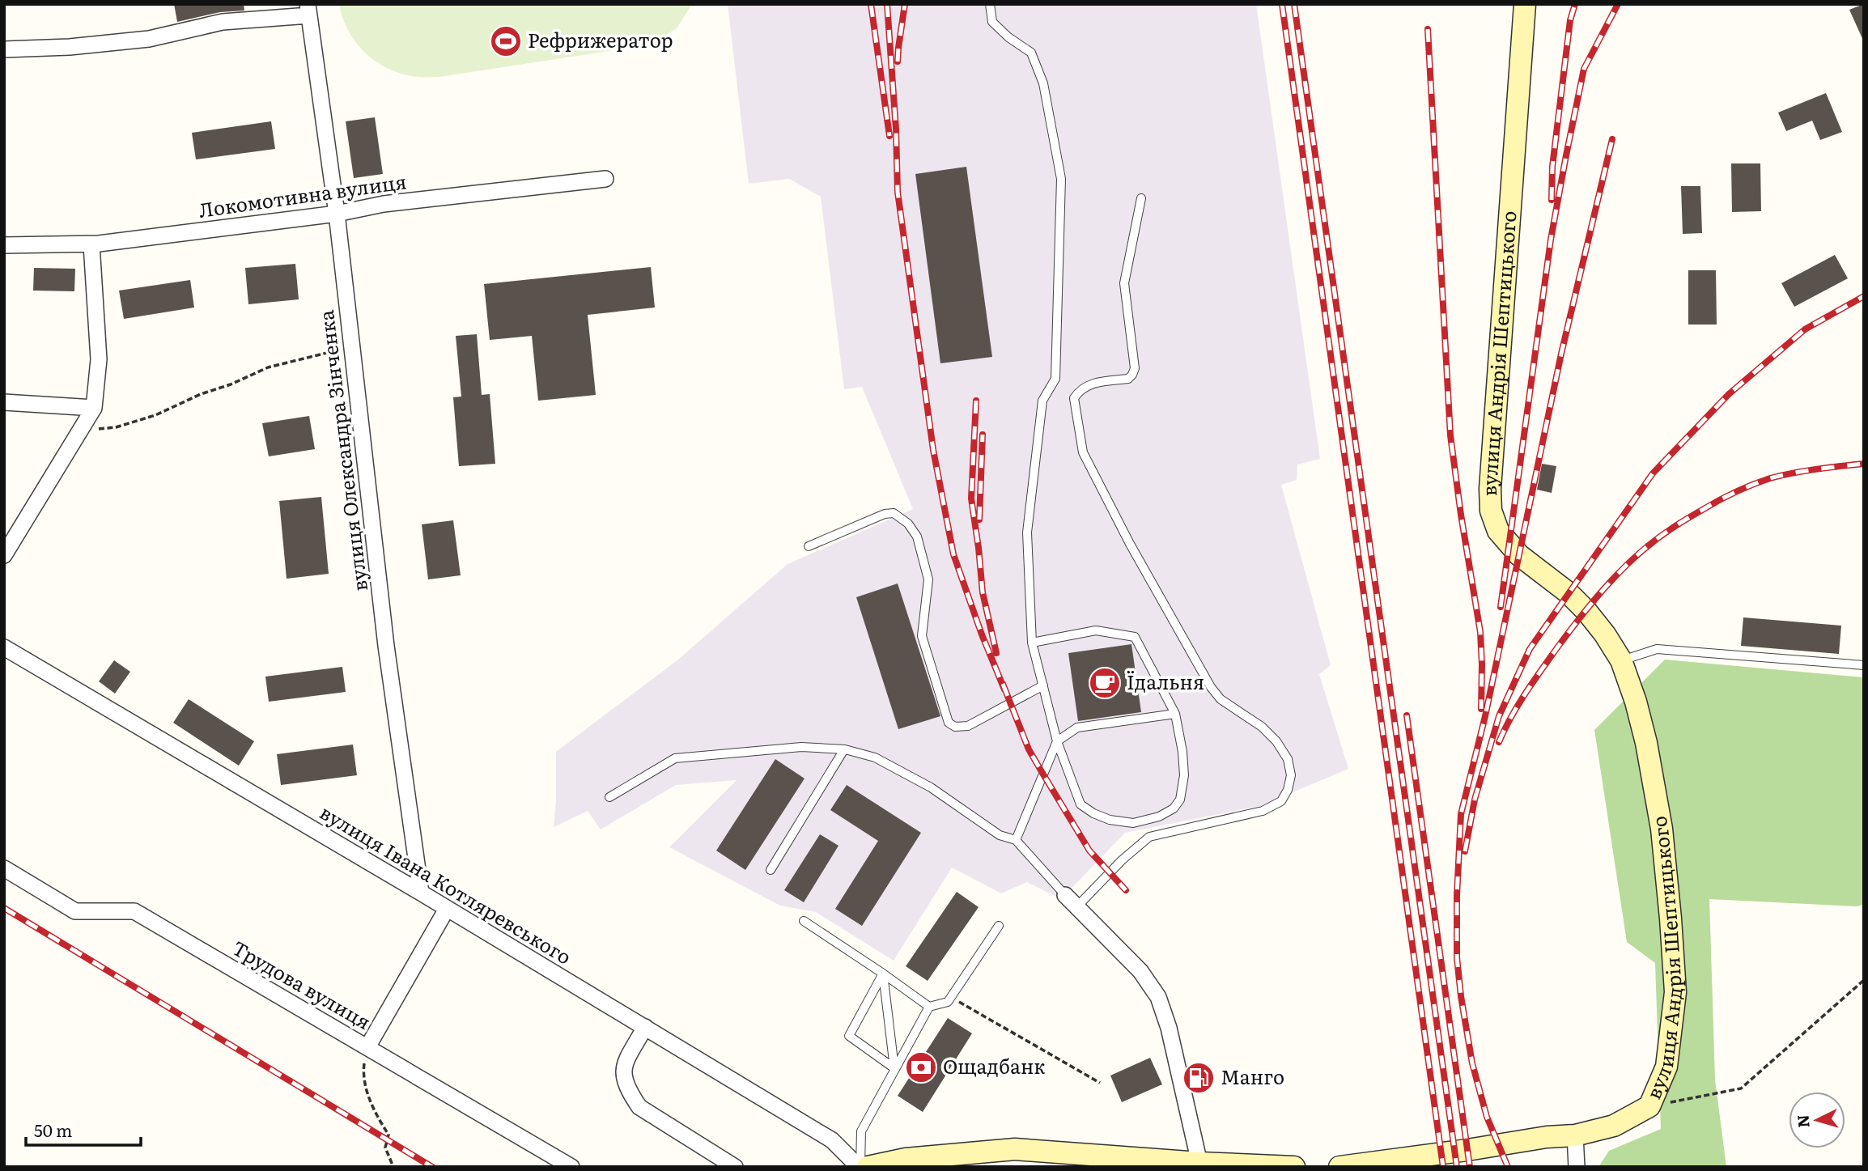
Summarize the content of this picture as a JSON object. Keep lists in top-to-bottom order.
{
  "streets": {
    "main road": ["вулиця Андрія Шептицького"],
    "street": [
      "Локомотивна вулиця",
      "вулиця Олександра Зінченка",
      "вулиця Івана Котляревського",
      "Трудова вулиця"
    ]
  },
  "crossings": [
    ["Локомотивна вулиця", "вулиця Олександра Зінченка"],
    ["вулиця Олександра Зінченка", "вулиця Івана Котляревського"]
  ],
  "places": {
    "sports": ["Рефрижератор"],
    "cafe": ["Їдальня"],
    "bank": ["Ощадбанк"],
    "fuel station": ["Манго"]
  },
  "scale_bar": "50 m",
  "north": "left"
}
